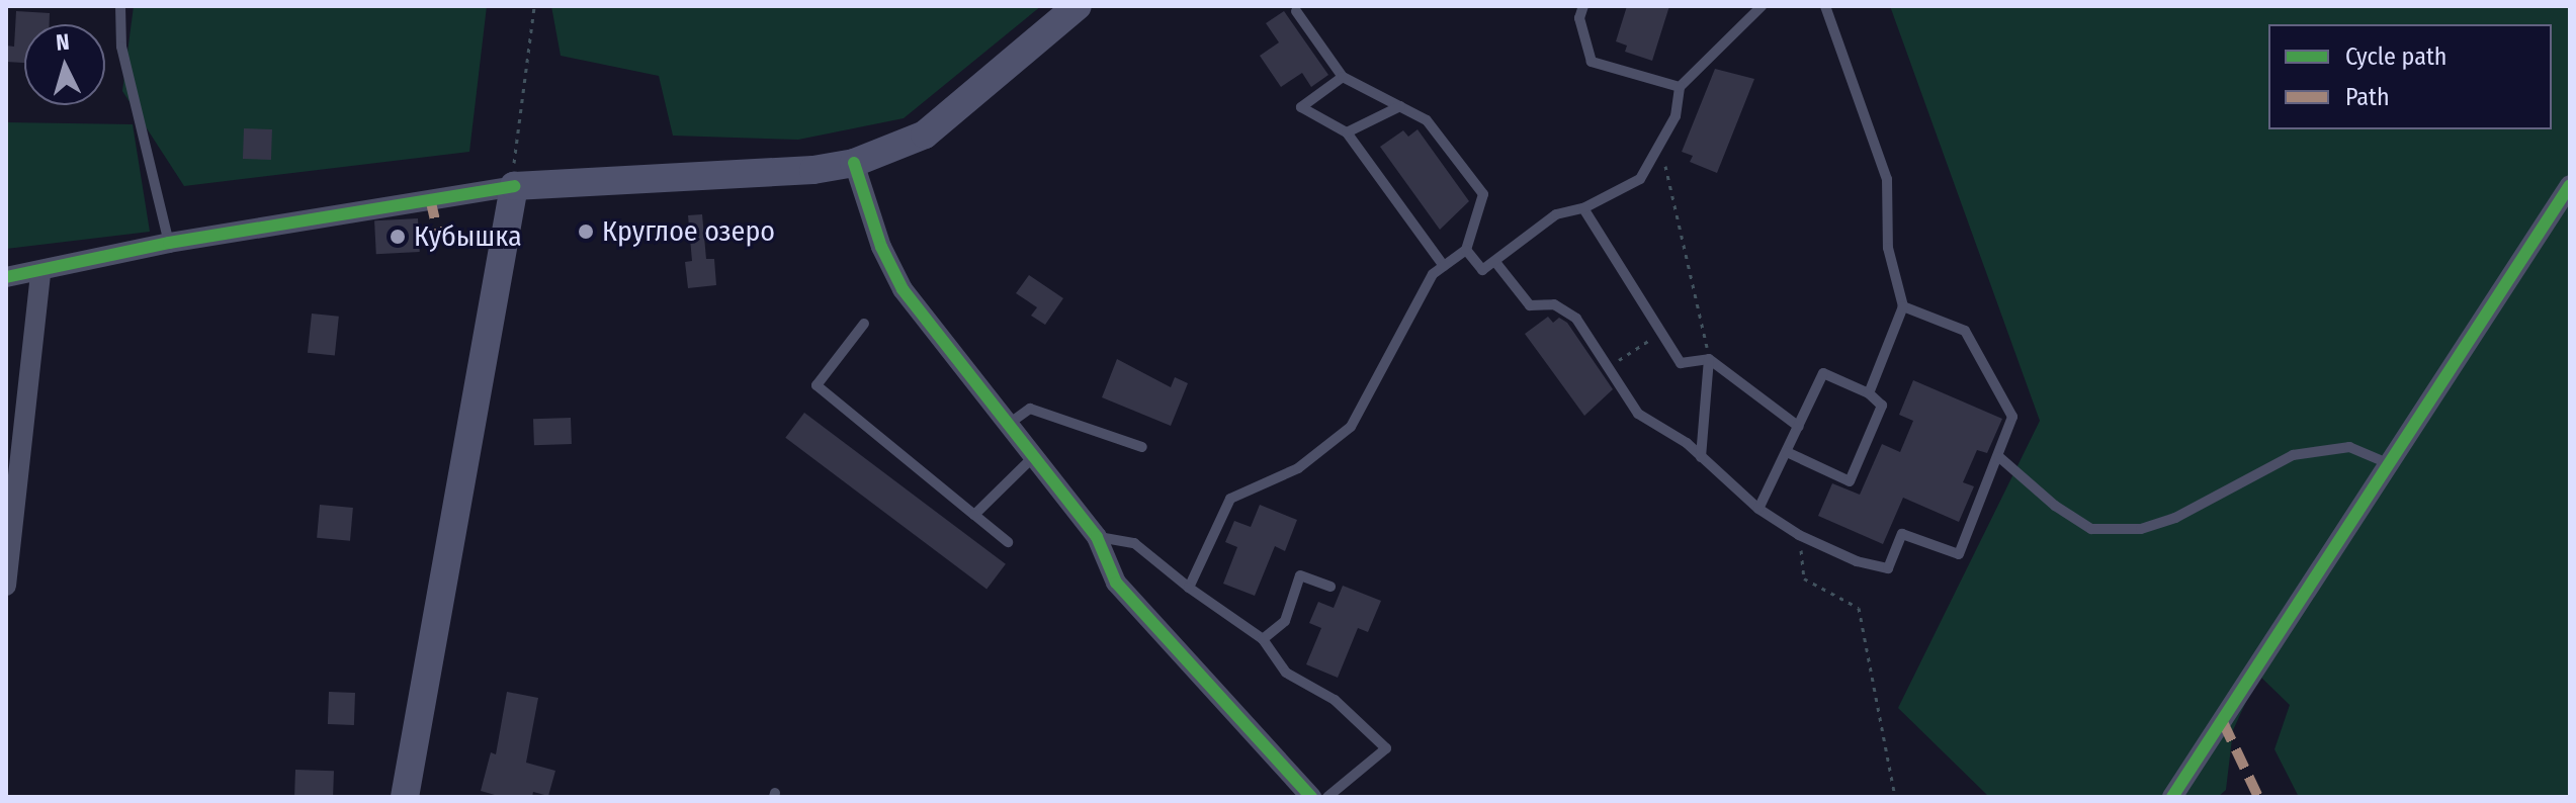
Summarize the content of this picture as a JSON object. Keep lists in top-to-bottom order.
{
  "places": ["Круглое озеро", "Кубышка"],
  "legend": ["Cycle path", "Path"],
  "north": "top"
}
